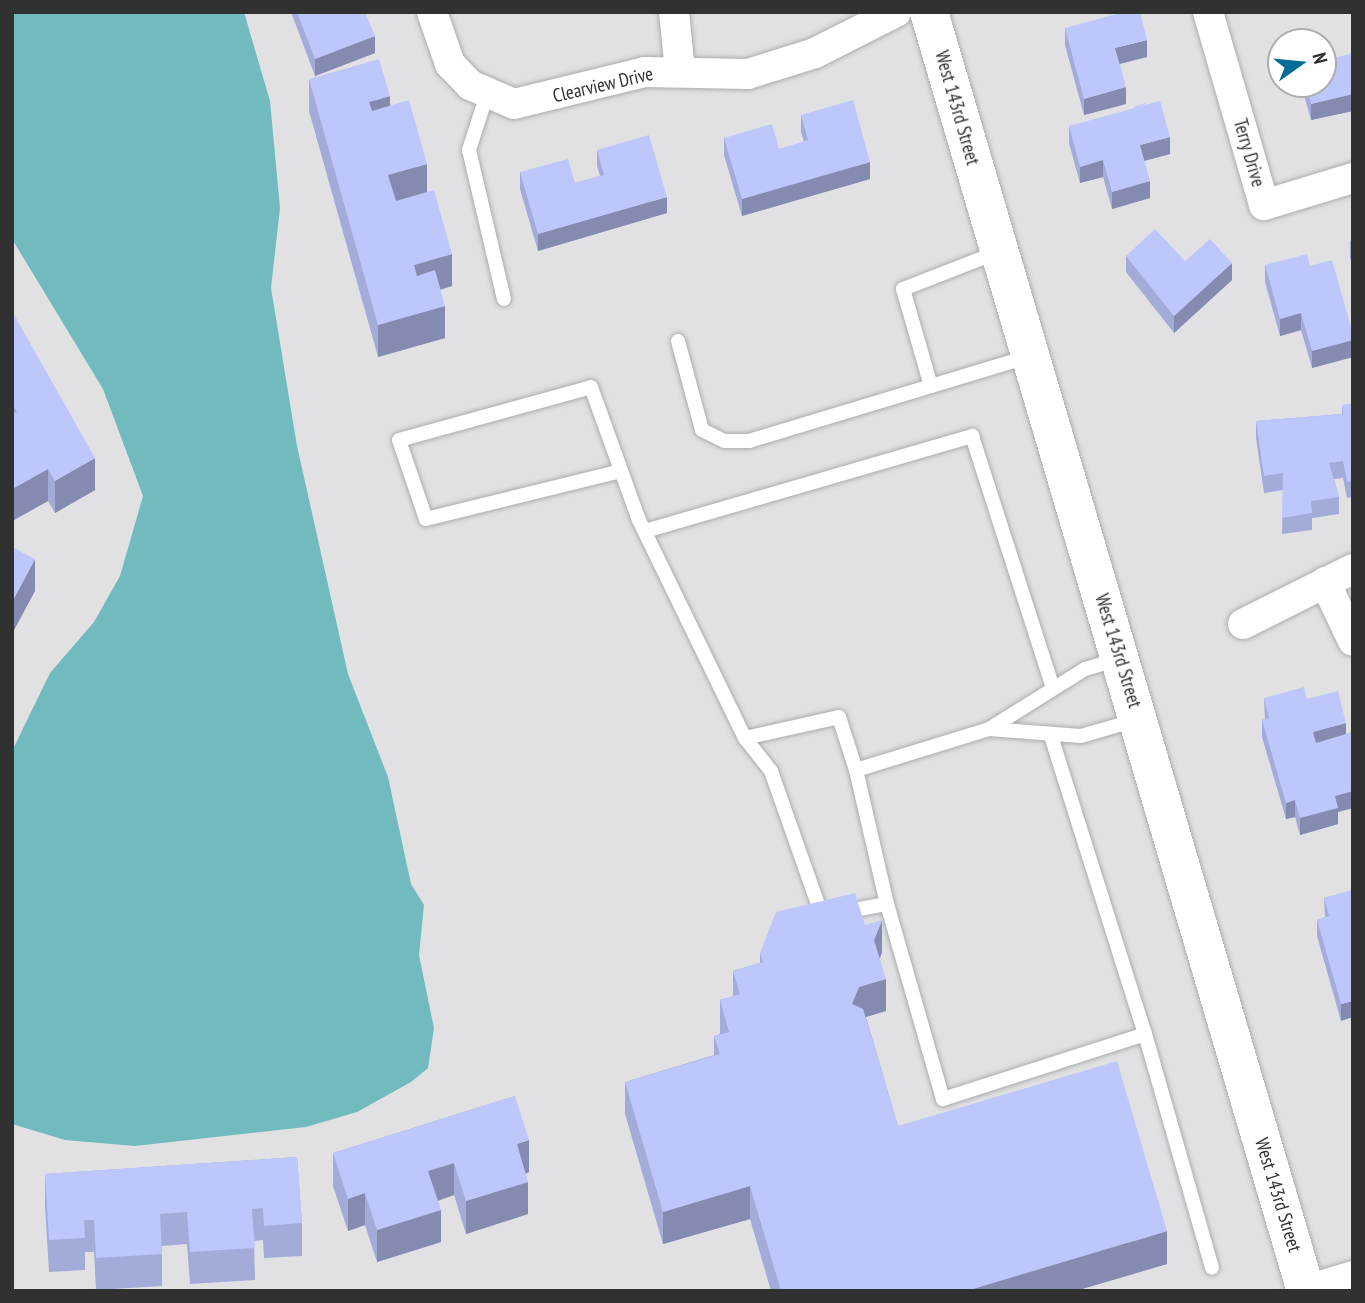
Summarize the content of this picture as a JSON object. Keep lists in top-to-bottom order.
{
  "streets": {
    "main road": ["West 143rd Street"],
    "street": ["Clearview Drive", "Terry Drive"]
  },
  "north": "right"
}
